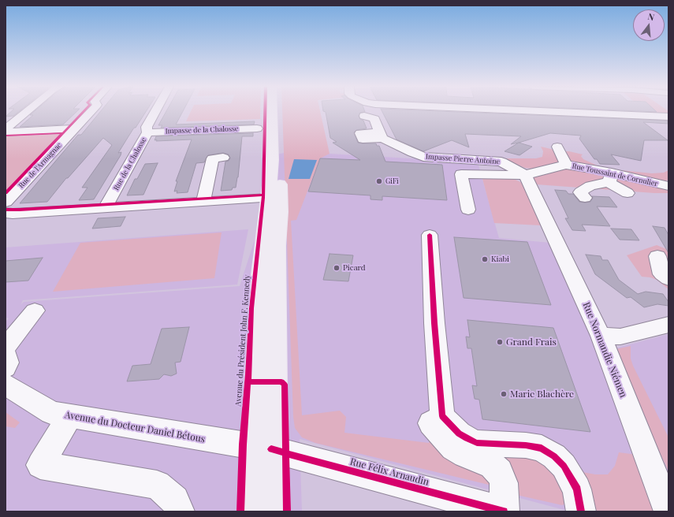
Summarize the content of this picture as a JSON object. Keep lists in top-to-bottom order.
{
  "streets": {
    "main road": ["Avenue du Président John F. Kennedy"],
    "street": [
      "Impasse de la Chalosse",
      "Impasse Pierre Antoine",
      "Rue de la Chalosse",
      "Rue de l'Armagnac",
      "Rue Toussaint de Cornulier",
      "Rue Normandie Niémen",
      "Avenue du Docteur Daniel Bétous",
      "Rue Félix Arnaudin"
    ]
  },
  "crossings": [
    ["Impasse de la Chalosse", "Rue de la Chalosse"],
    ["Impasse Pierre Antoine", "Rue Toussaint de Cornulier"],
    ["Impasse Pierre Antoine", "Rue Normandie Niémen"],
    ["Rue Toussaint de Cornulier", "Rue Normandie Niémen"],
    ["Avenue du Président John F. Kennedy", "Avenue du Docteur Daniel Bétous"],
    ["Avenue du Président John F. Kennedy", "Rue Félix Arnaudin"],
    ["Avenue du Docteur Daniel Bétous", "Rue Félix Arnaudin"]
  ],
  "places": [
    "GiFi",
    "Kiabi",
    "Picard",
    "Grand Frais",
    "Marie Blachère"
  ],
  "north": "top"
}
